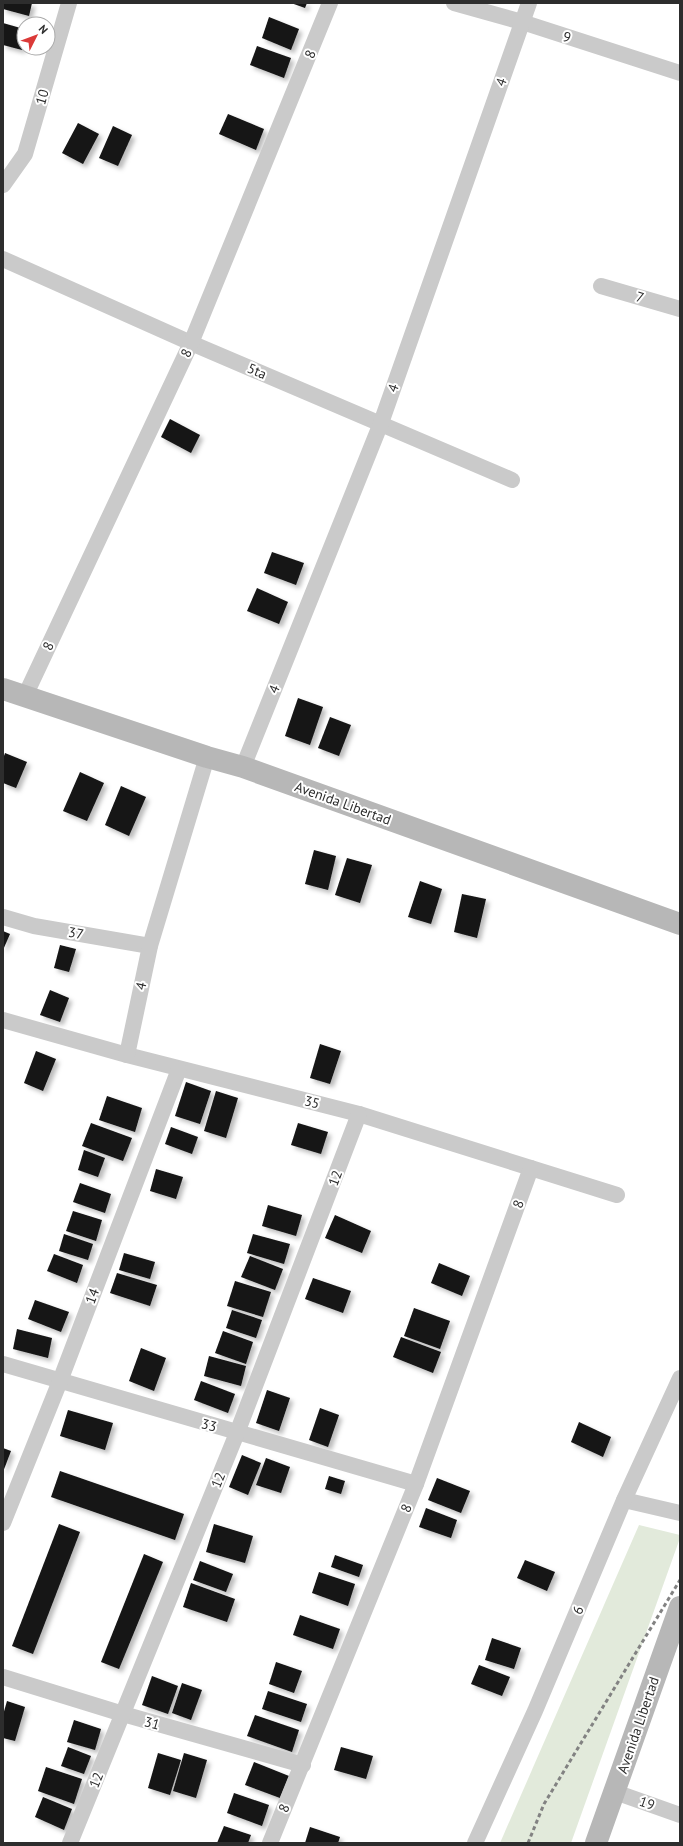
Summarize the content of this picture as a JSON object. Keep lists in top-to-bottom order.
{
  "streets": {
    "main road": ["Avenida Libertad"],
    "street": [
      "9",
      "8",
      "4",
      "10",
      "7",
      "5ta",
      "37",
      "35",
      "12",
      "14",
      "33",
      "6",
      "31",
      "19"
    ]
  },
  "crossings": [
    ["9", "4"],
    ["8", "5ta"],
    ["8", "Avenida Libertad"],
    ["8", "35"],
    ["8", "33"],
    ["8", "31"],
    ["4", "5ta"],
    ["4", "Avenida Libertad"],
    ["4", "37"],
    ["4", "35"],
    ["Avenida Libertad", "19"],
    ["35", "12"],
    ["35", "14"],
    ["12", "33"],
    ["12", "31"],
    ["14", "33"]
  ],
  "north": "top right"
}
